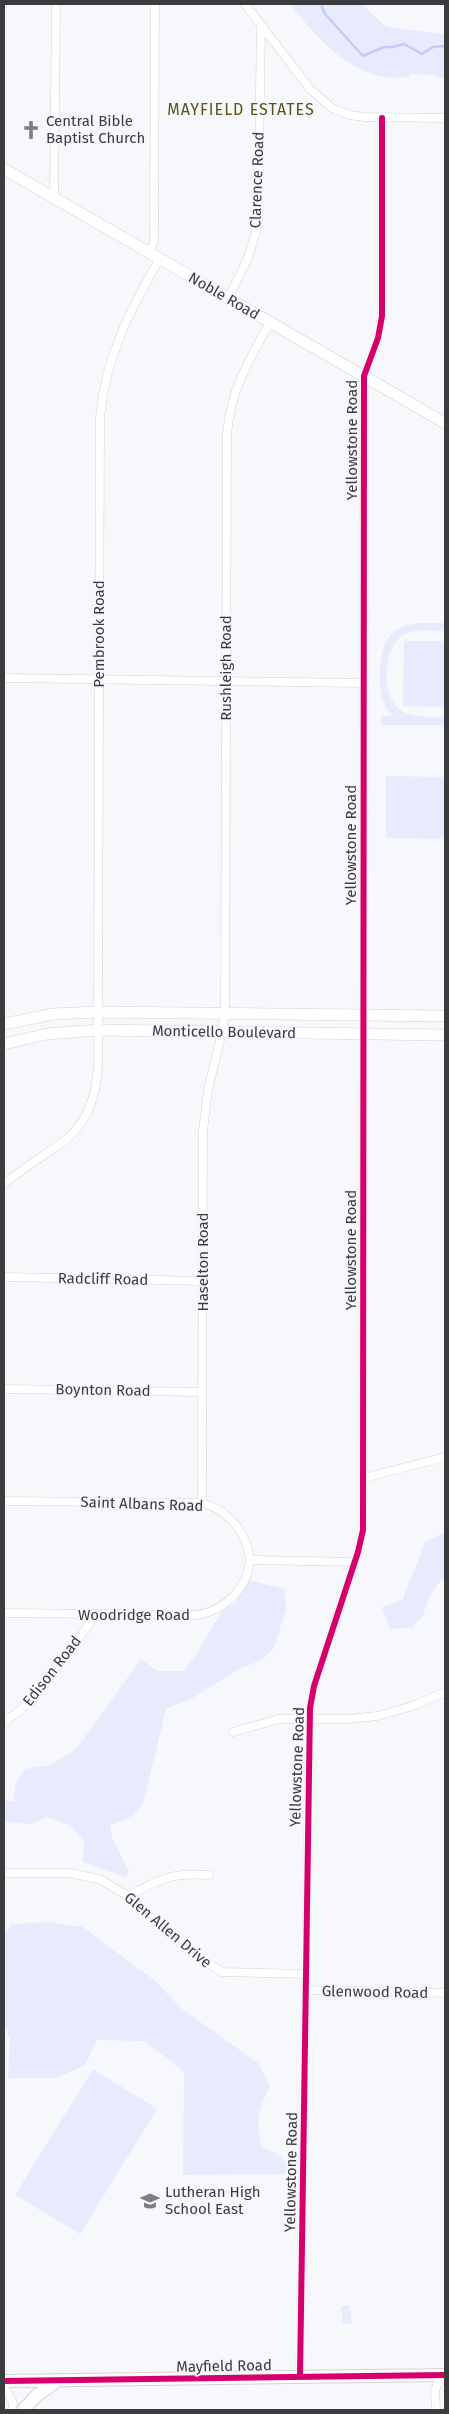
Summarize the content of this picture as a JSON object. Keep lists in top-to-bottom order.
{
  "streets": {
    "main road": ["Noble Road", "Monticello Boulevard", "Mayfield Road"],
    "street": [
      "Clarence Road",
      "Yellowstone Road",
      "Pembrook Road",
      "Rushleigh Road",
      "Haselton Road",
      "Radcliff Road",
      "Boynton Road",
      "Saint Albans Road",
      "Woodridge Road",
      "Edison Road",
      "Glen Allen Drive",
      "Glenwood Road"
    ]
  },
  "crossings": [
    ["Clarence Road", "Noble Road"],
    ["Noble Road", "Yellowstone Road"],
    ["Noble Road", "Pembrook Road"],
    ["Noble Road", "Rushleigh Road"],
    ["Yellowstone Road", "Monticello Boulevard"],
    ["Yellowstone Road", "Glen Allen Drive"],
    ["Yellowstone Road", "Glenwood Road"],
    ["Yellowstone Road", "Mayfield Road"],
    ["Pembrook Road", "Monticello Boulevard"],
    ["Rushleigh Road", "Monticello Boulevard"],
    ["Rushleigh Road", "Haselton Road"],
    ["Monticello Boulevard", "Haselton Road"],
    ["Haselton Road", "Radcliff Road"],
    ["Haselton Road", "Boynton Road"],
    ["Haselton Road", "Saint Albans Road"],
    ["Saint Albans Road", "Woodridge Road"],
    ["Woodridge Road", "Edison Road"]
  ],
  "districts": ["MAYFIELD ESTATES"],
  "places": {
    "church": ["Central Bible Baptist Church"],
    "school or university": ["Lutheran High School East"]
  }
}
